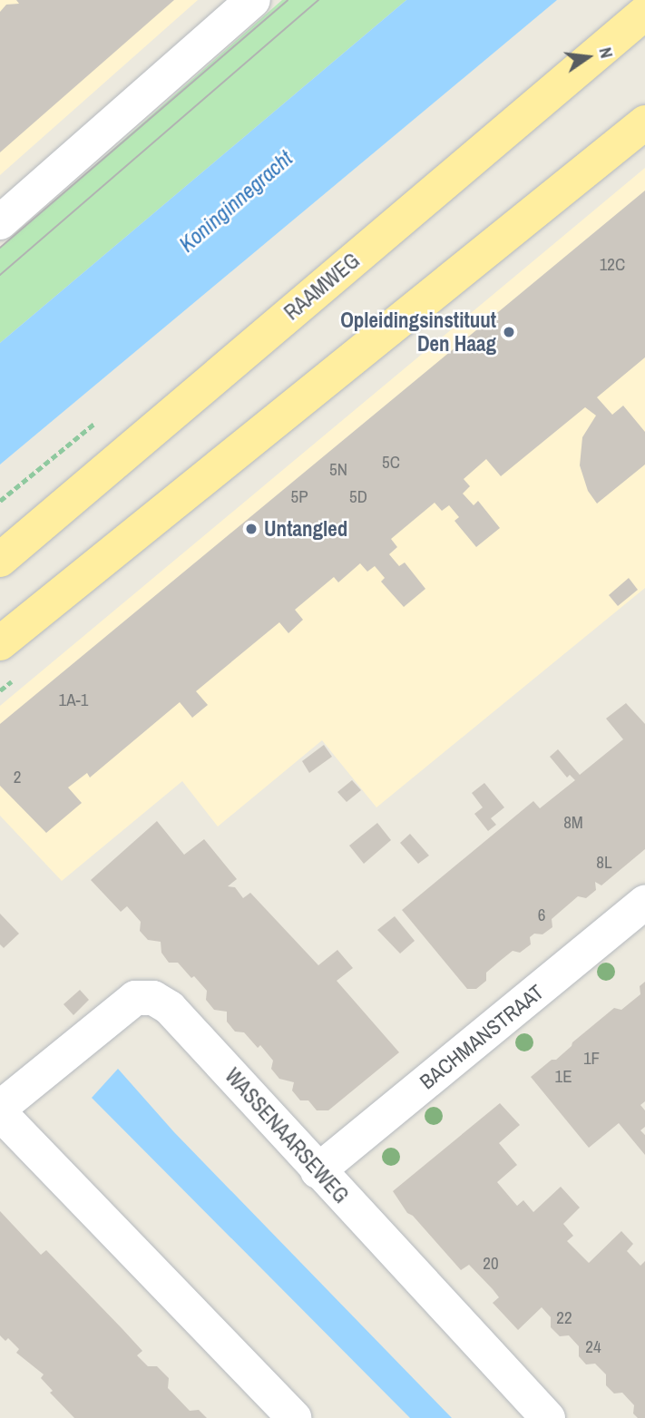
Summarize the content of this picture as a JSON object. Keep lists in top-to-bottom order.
{
  "streets": {
    "main road": ["RAAMWEG"],
    "street": ["BACHMANSTRAAT", "WASSENAARSEWEG"]
  },
  "crossings": [
    ["BACHMANSTRAAT", "WASSENAARSEWEG"]
  ],
  "water": ["Koninginnegracht"],
  "places": ["Opleidingsinstituut Den Haag", "Untangled"],
  "house_numbers": [
    "12C",
    "5C",
    "5N",
    "5P",
    "5D",
    "1A-1",
    "2",
    "8M",
    "8L",
    "6",
    "1F",
    "1E",
    "20",
    "22",
    "24"
  ],
  "north": "right"
}
